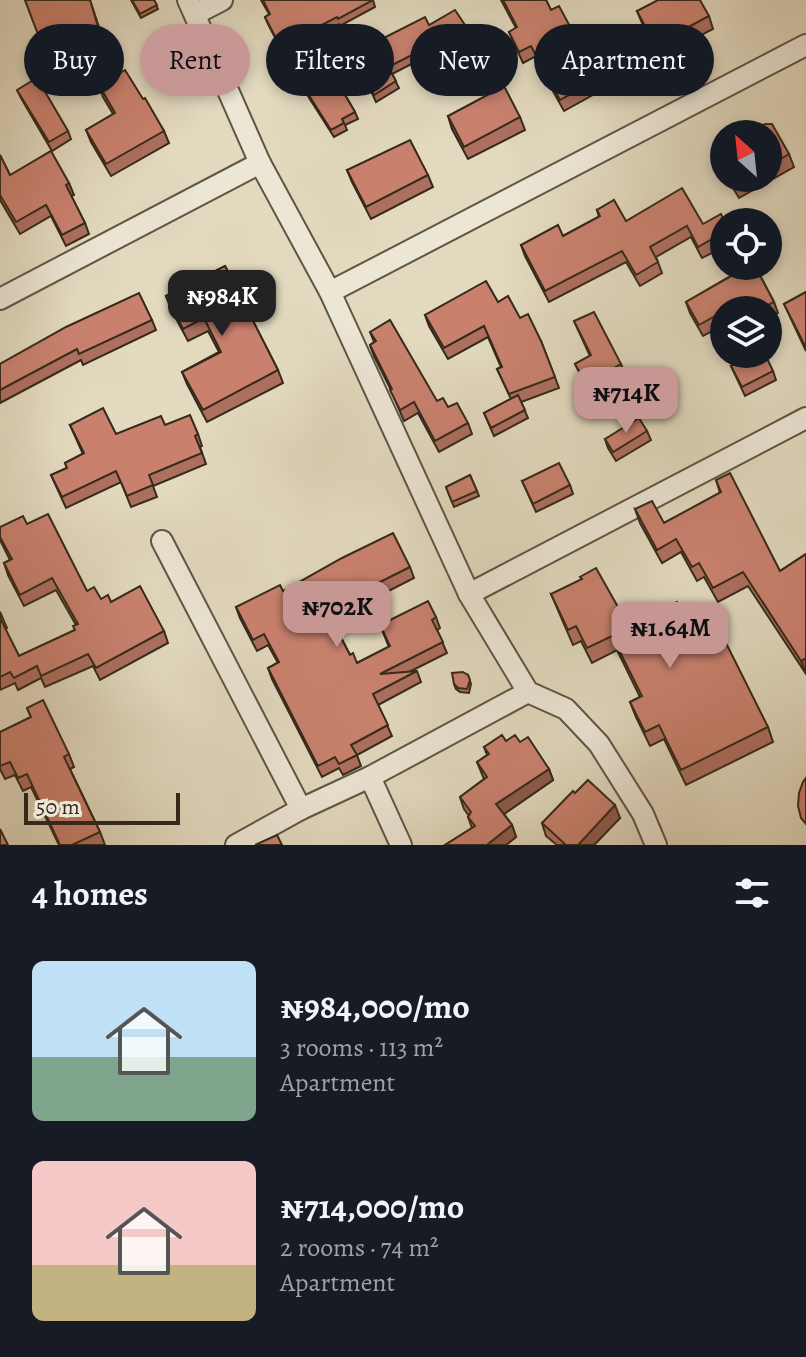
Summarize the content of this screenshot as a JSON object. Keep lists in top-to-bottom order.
{
  "scale_bar": "50 m",
  "north": "top left",
  "page": {
    "chip": [
      "Buy",
      "Rent",
      "Filters",
      "New",
      "Apartment"
    ],
    "price": [
      "₦984K",
      "₦714K",
      "₦702K",
      "₦1.64M"
    ],
    "scale": "50 m",
    "heading": "4 homes",
    "list": [
      {
        "name": "₦984,000/mo",
        "note": "3 rooms · 113 m² · Apartment"
      },
      {
        "name": "₦714,000/mo",
        "note": "2 rooms · 74 m² · Apartment"
      }
    ]
  }
}
